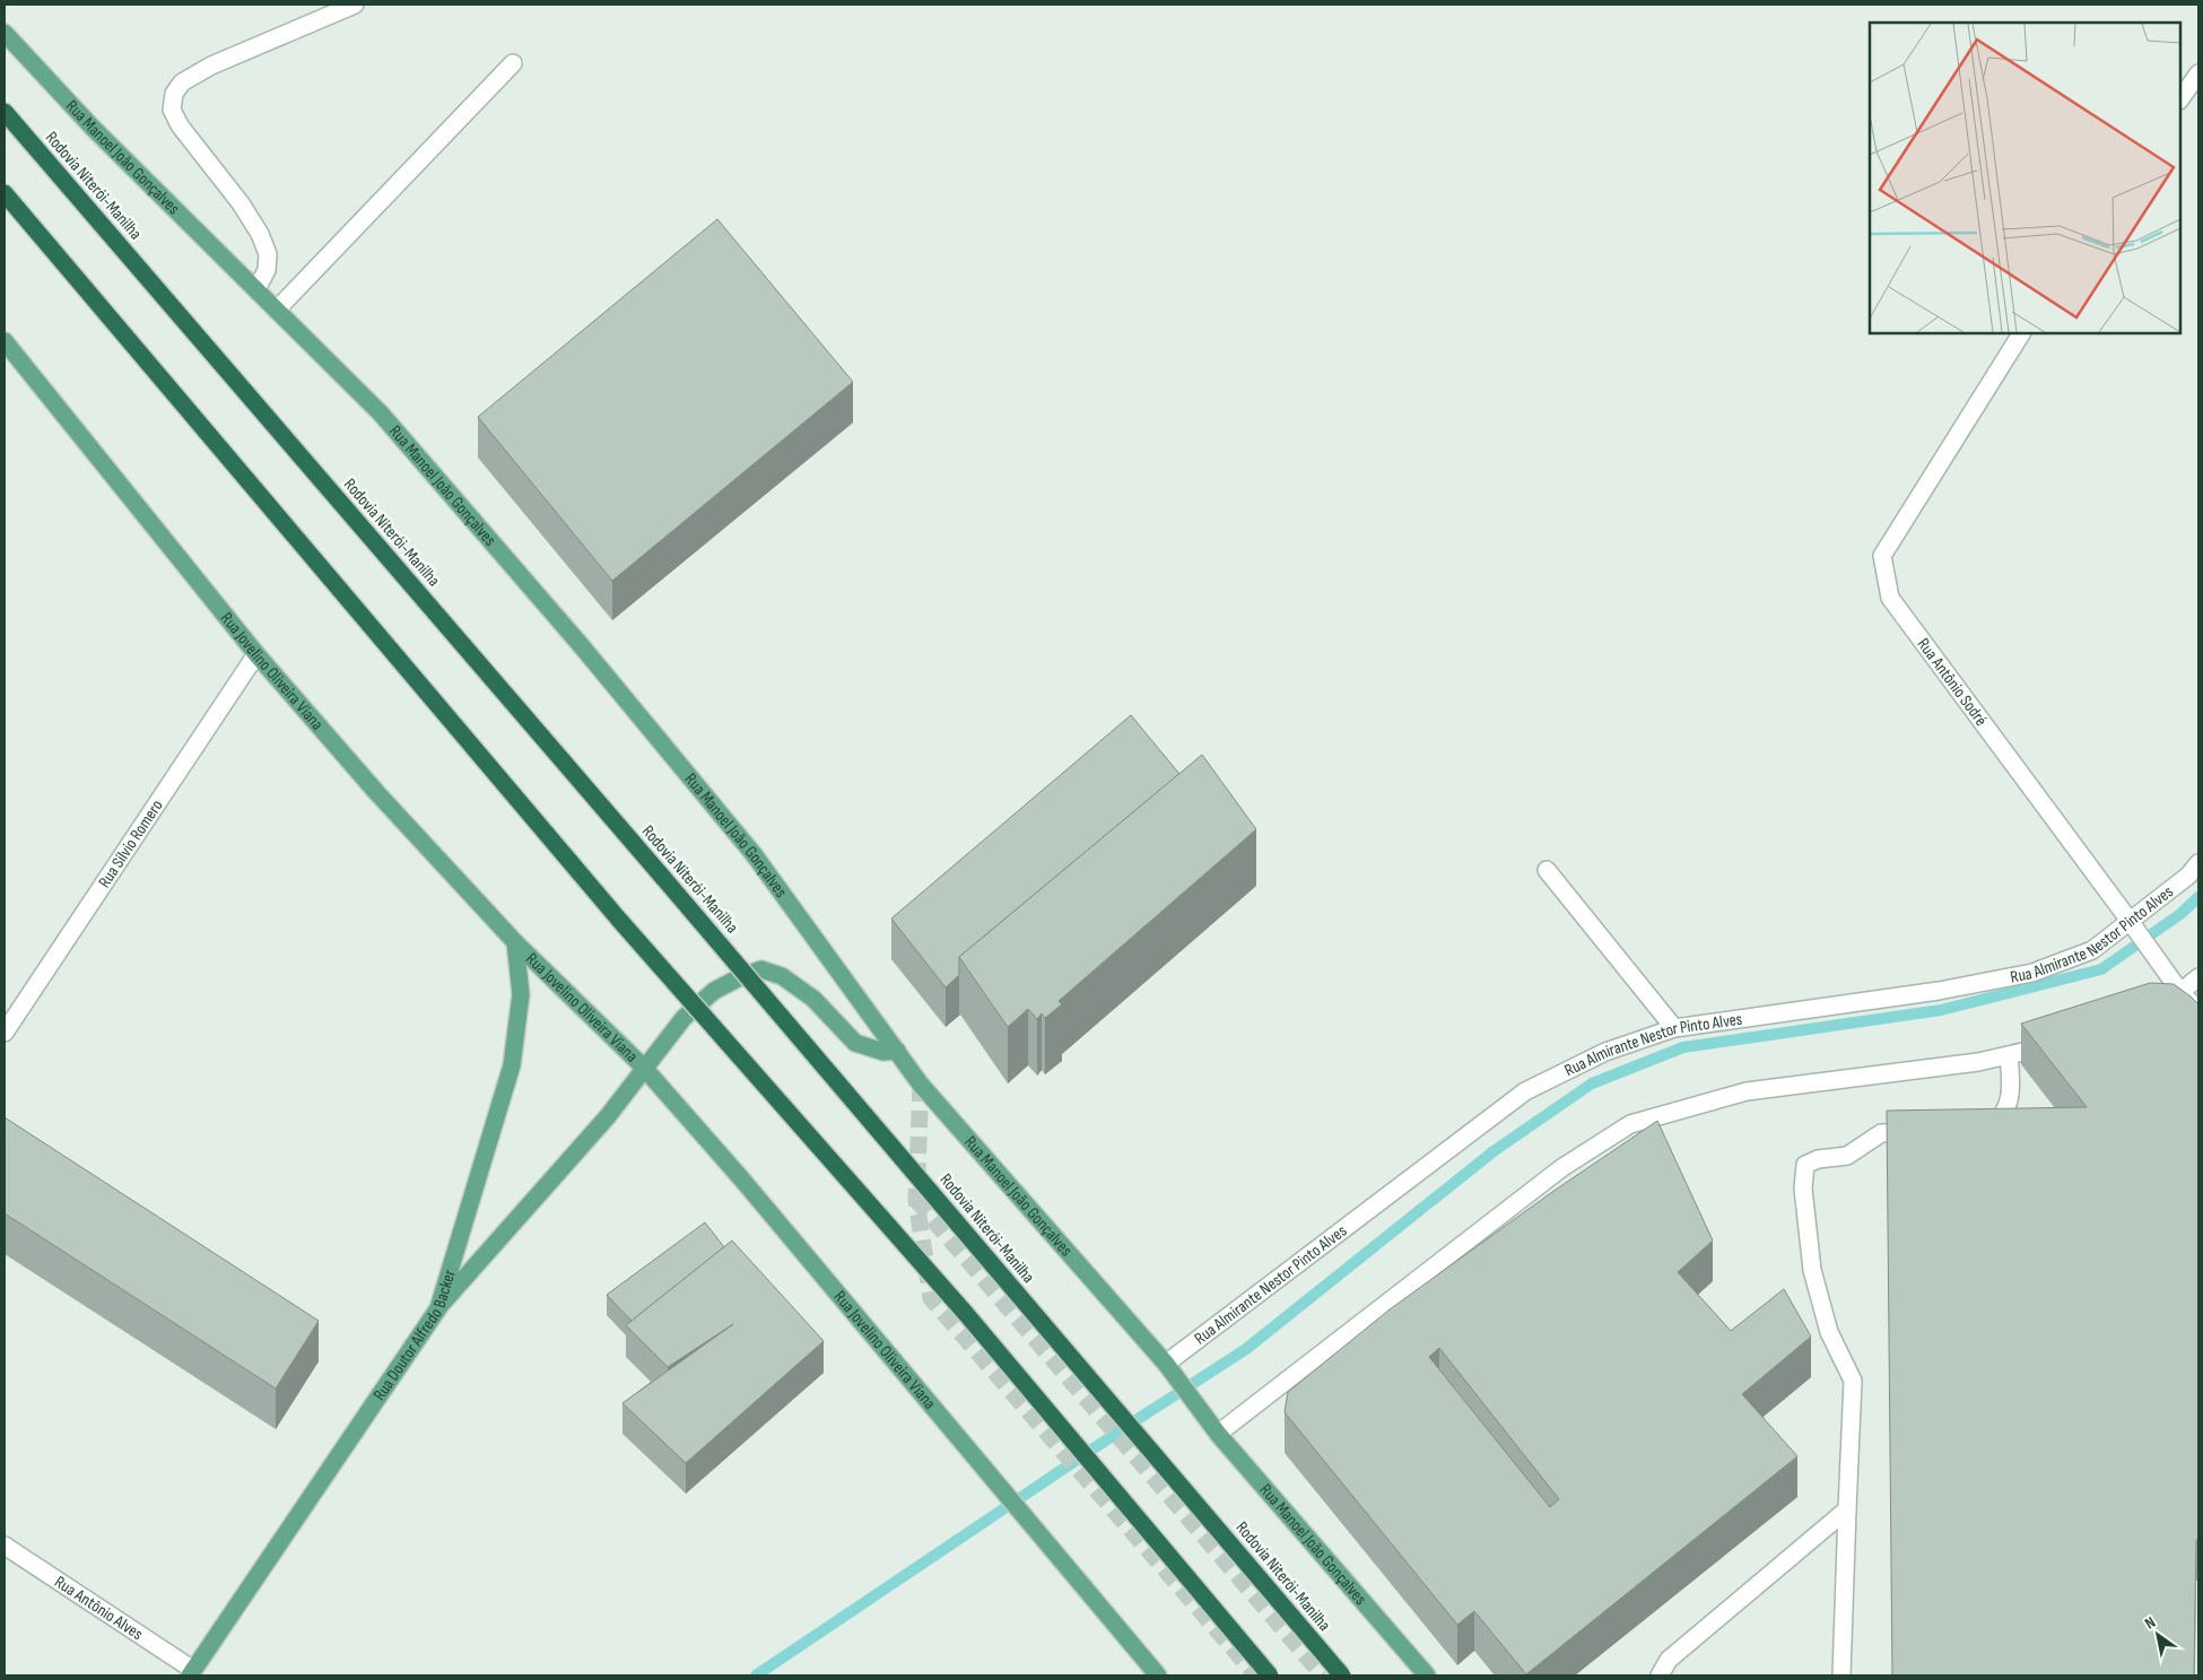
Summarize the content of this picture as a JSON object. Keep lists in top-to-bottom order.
{
  "streets": {
    "highway": ["Rodovia Niterói-Manilha"],
    "main road": ["Rua Manoel João Gonçalves", "Rua Jovelino Oliveira Viana", "Rua Doutor Alfredo Backer"],
    "street": [
      "Rua Antônio Sodré",
      "Rua Sílvio Romero",
      "Rua Almirante Nestor Pinto Alves",
      "Rua Antônio Alves"
    ]
  },
  "crossings": [
    ["Rua Manoel João Gonçalves", "Rua Almirante Nestor Pinto Alves"],
    ["Rua Jovelino Oliveira Viana", "Rua Sílvio Romero"],
    ["Rua Jovelino Oliveira Viana", "Rua Doutor Alfredo Backer"],
    ["Rua Antônio Sodré", "Rua Almirante Nestor Pinto Alves"],
    ["Rua Doutor Alfredo Backer", "Rua Antônio Alves"]
  ],
  "north": "top left"
}
